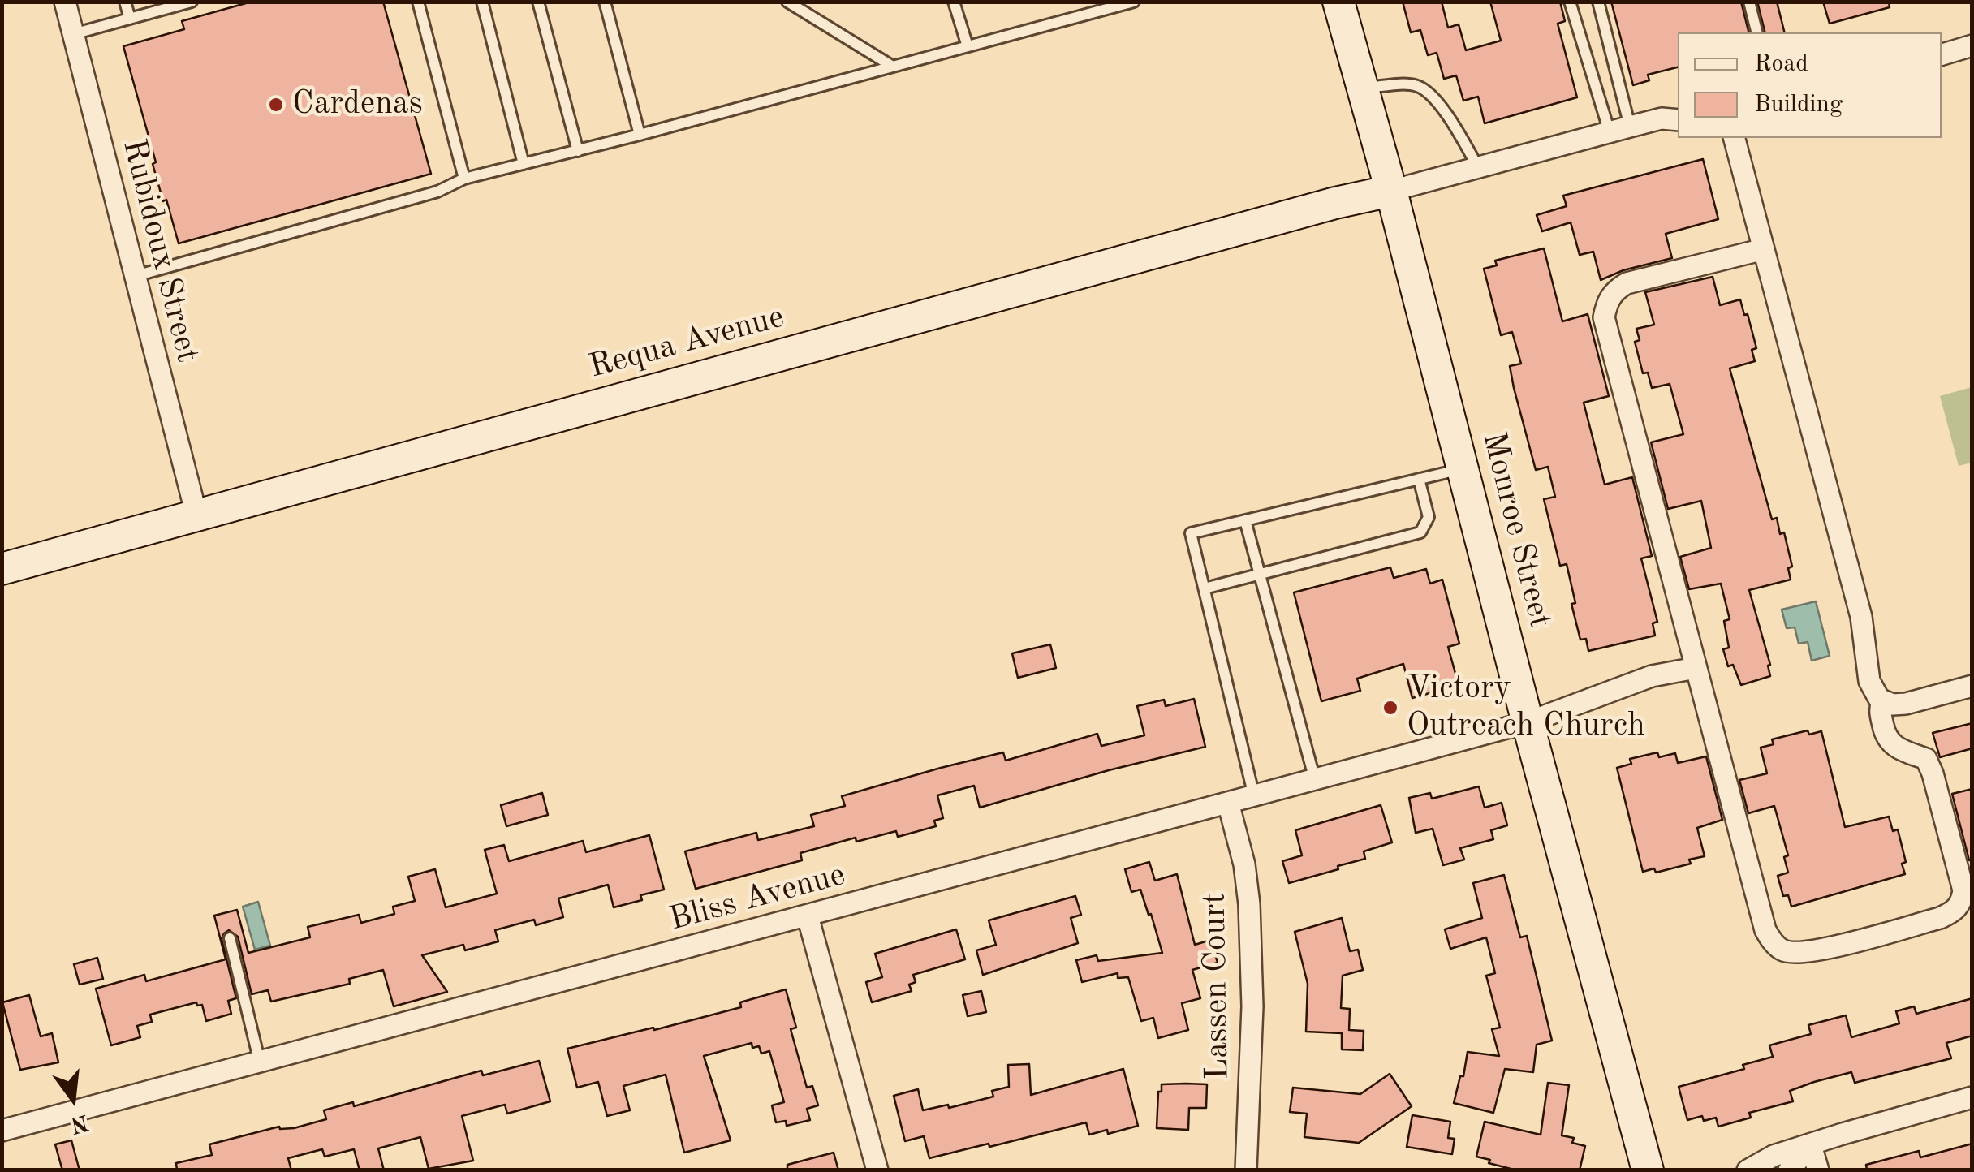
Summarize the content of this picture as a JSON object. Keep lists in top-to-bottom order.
{
  "streets": {
    "street": [
      "Rubidoux Street",
      "Requa Avenue",
      "Monroe Street",
      "Bliss Avenue",
      "Lassen Court"
    ]
  },
  "crossings": [
    ["Rubidoux Street", "Requa Avenue"],
    ["Requa Avenue", "Monroe Street"],
    ["Monroe Street", "Bliss Avenue"],
    ["Bliss Avenue", "Lassen Court"]
  ],
  "places": ["Cardenas", "Victory Outreach Church"],
  "legend": ["Road", "Building"],
  "north": "bottom"
}
